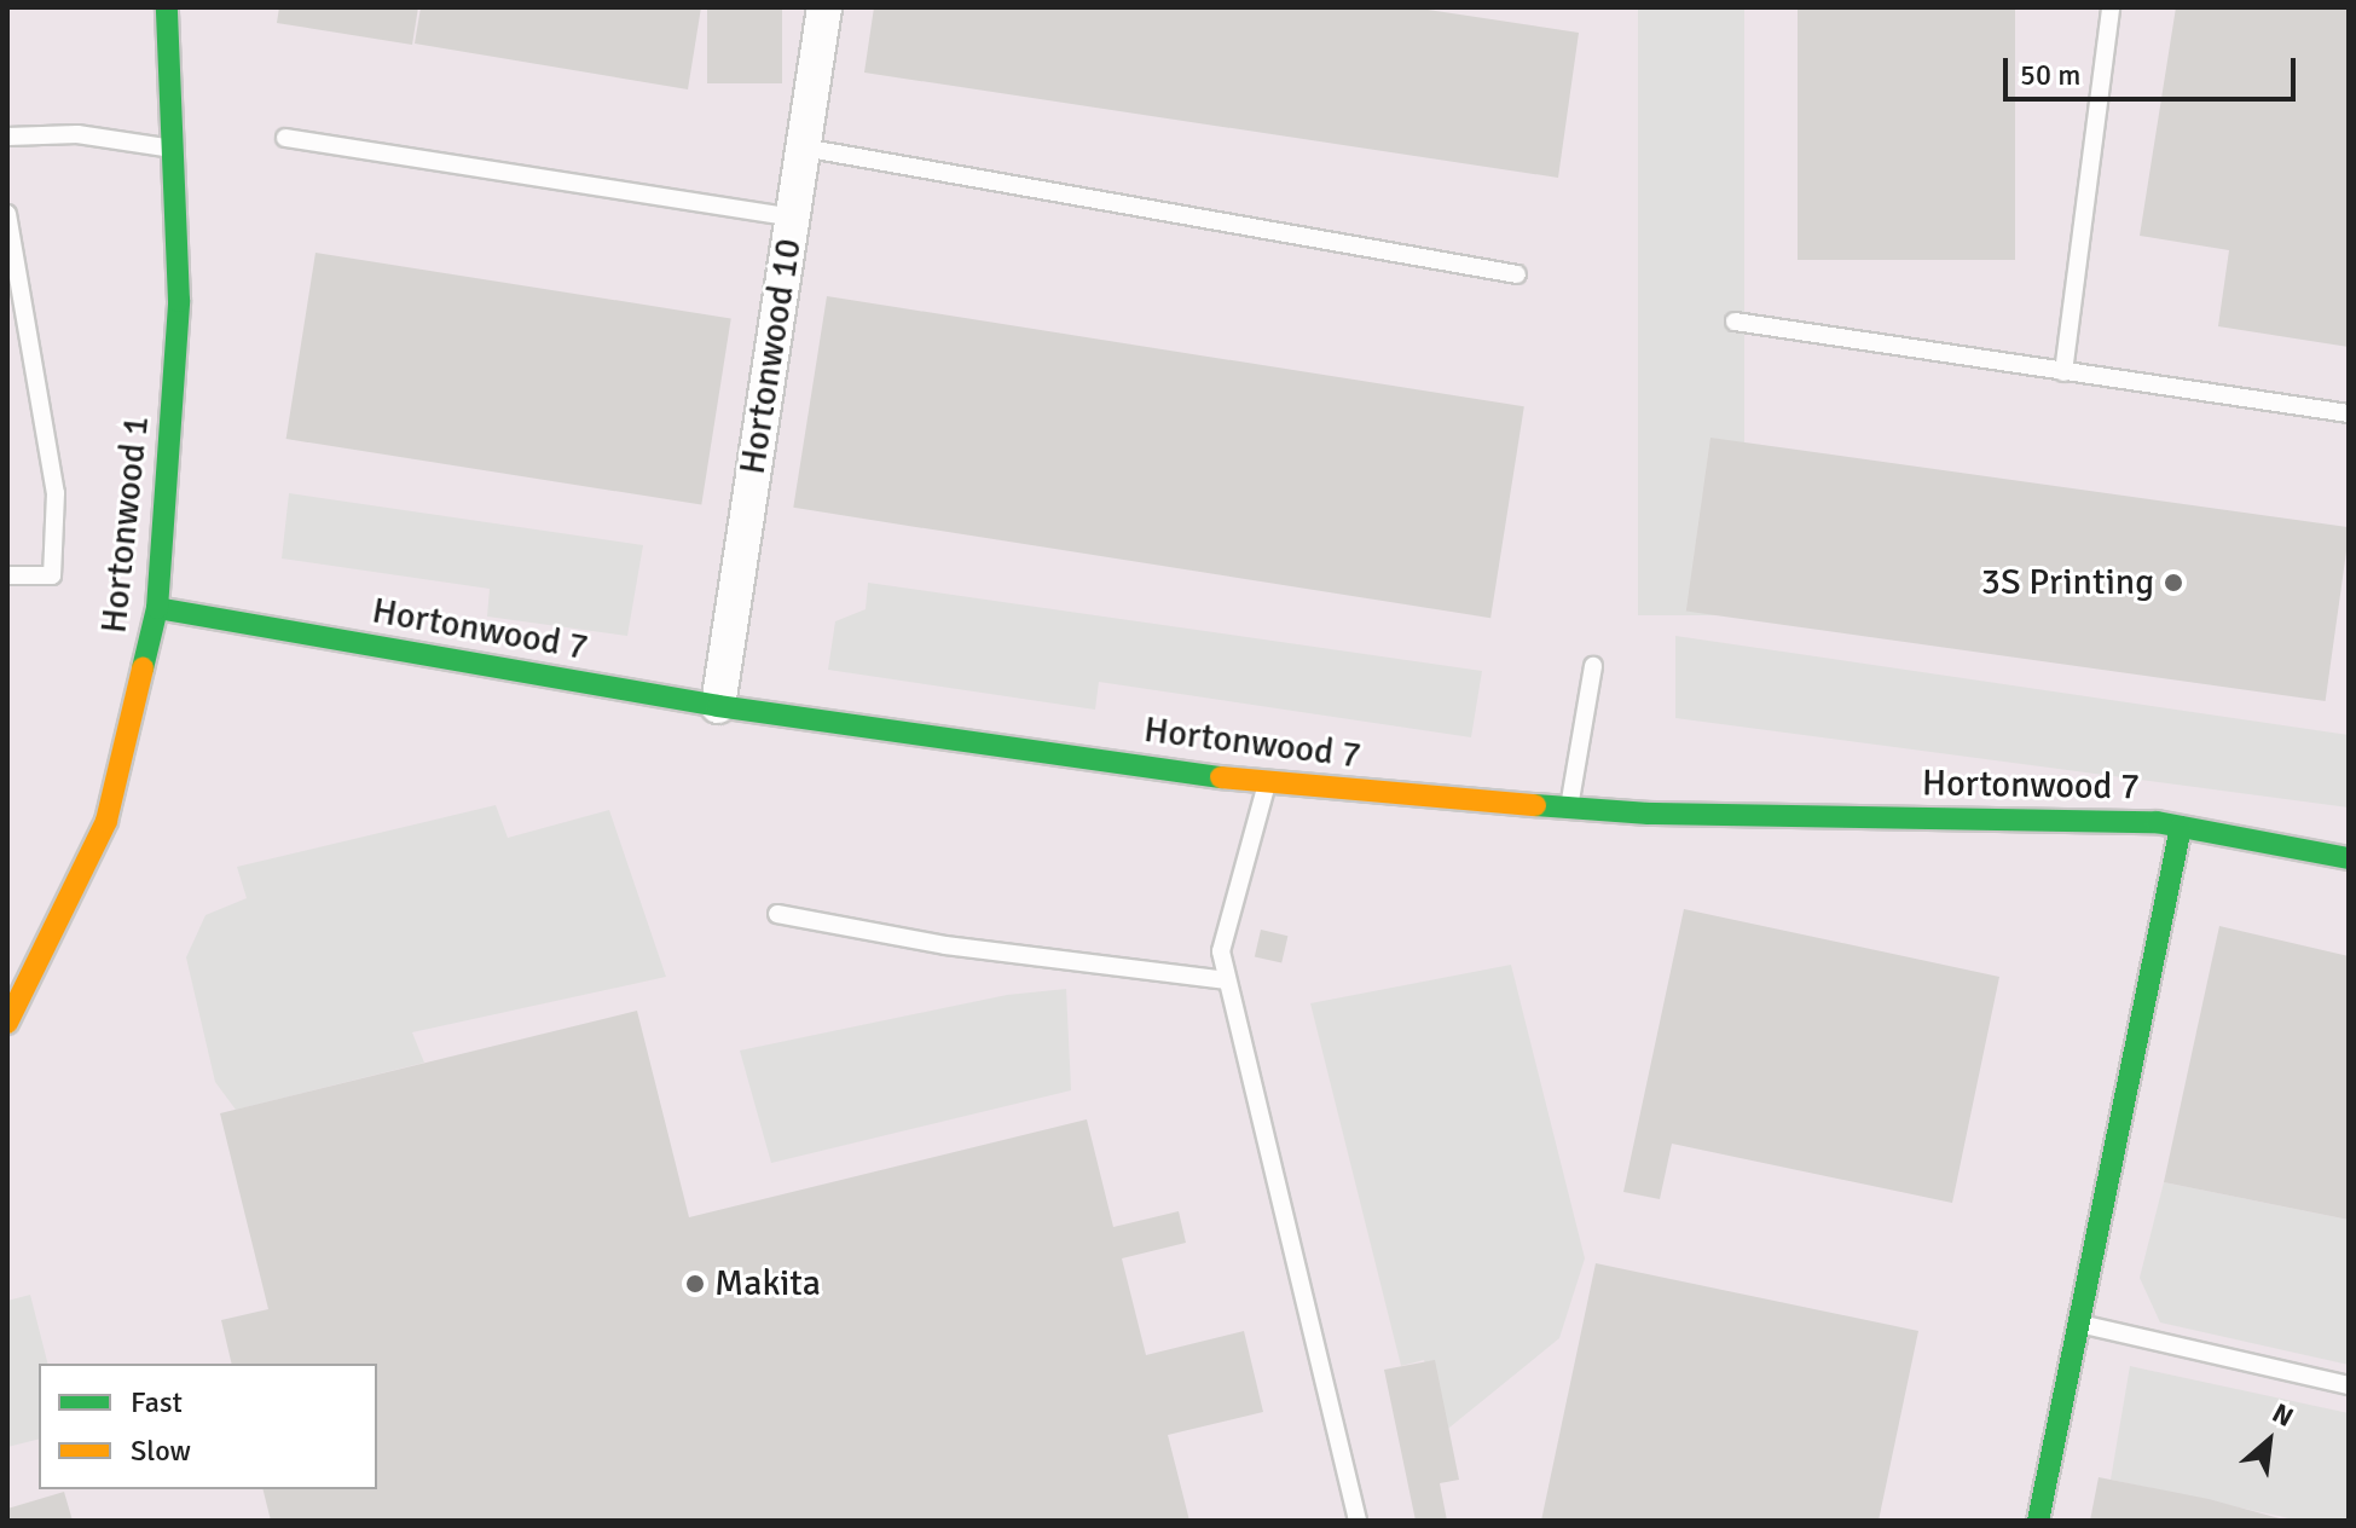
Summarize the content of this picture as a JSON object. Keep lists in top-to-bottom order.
{
  "streets": {
    "street": ["Hortonwood 10", "Hortonwood 1", "Hortonwood 7"]
  },
  "crossings": [
    ["Hortonwood 10", "Hortonwood 7"],
    ["Hortonwood 1", "Hortonwood 7"]
  ],
  "places": ["3S Printing", "Makita"],
  "legend": ["Fast", "Slow"],
  "scale_bar": "50 m",
  "north": "top right"
}
